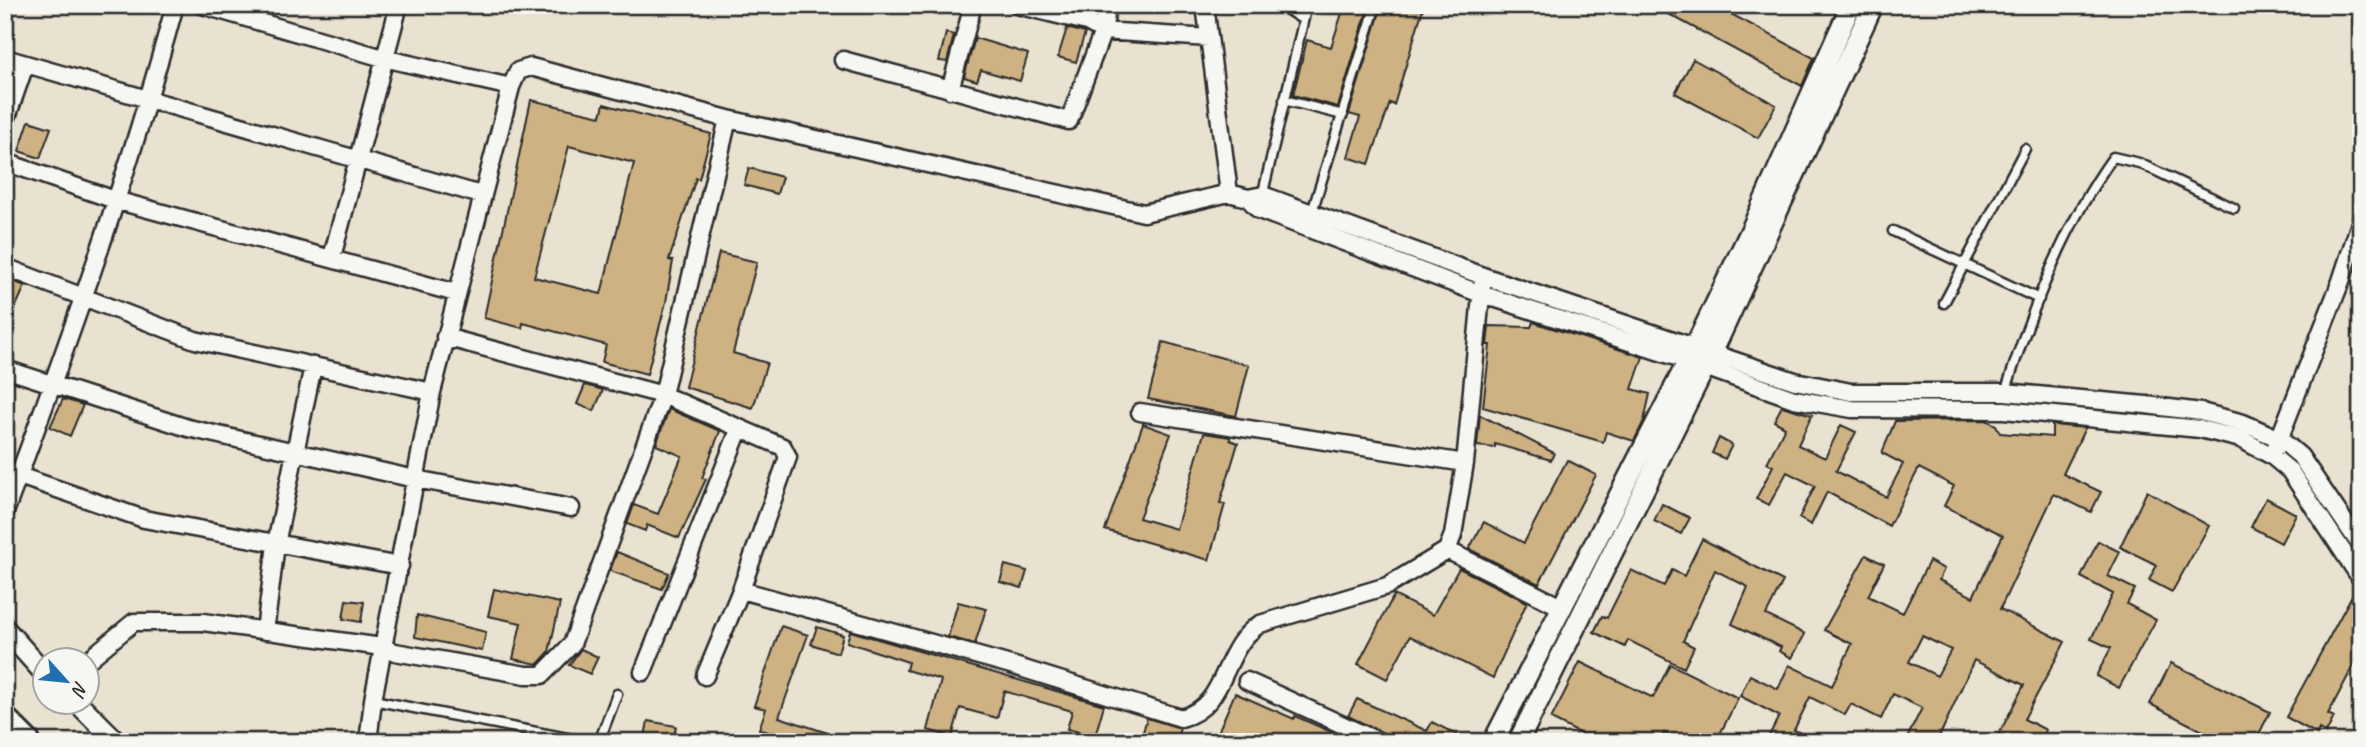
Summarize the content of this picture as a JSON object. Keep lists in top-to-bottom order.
{
  "north": "bottom right"
}
